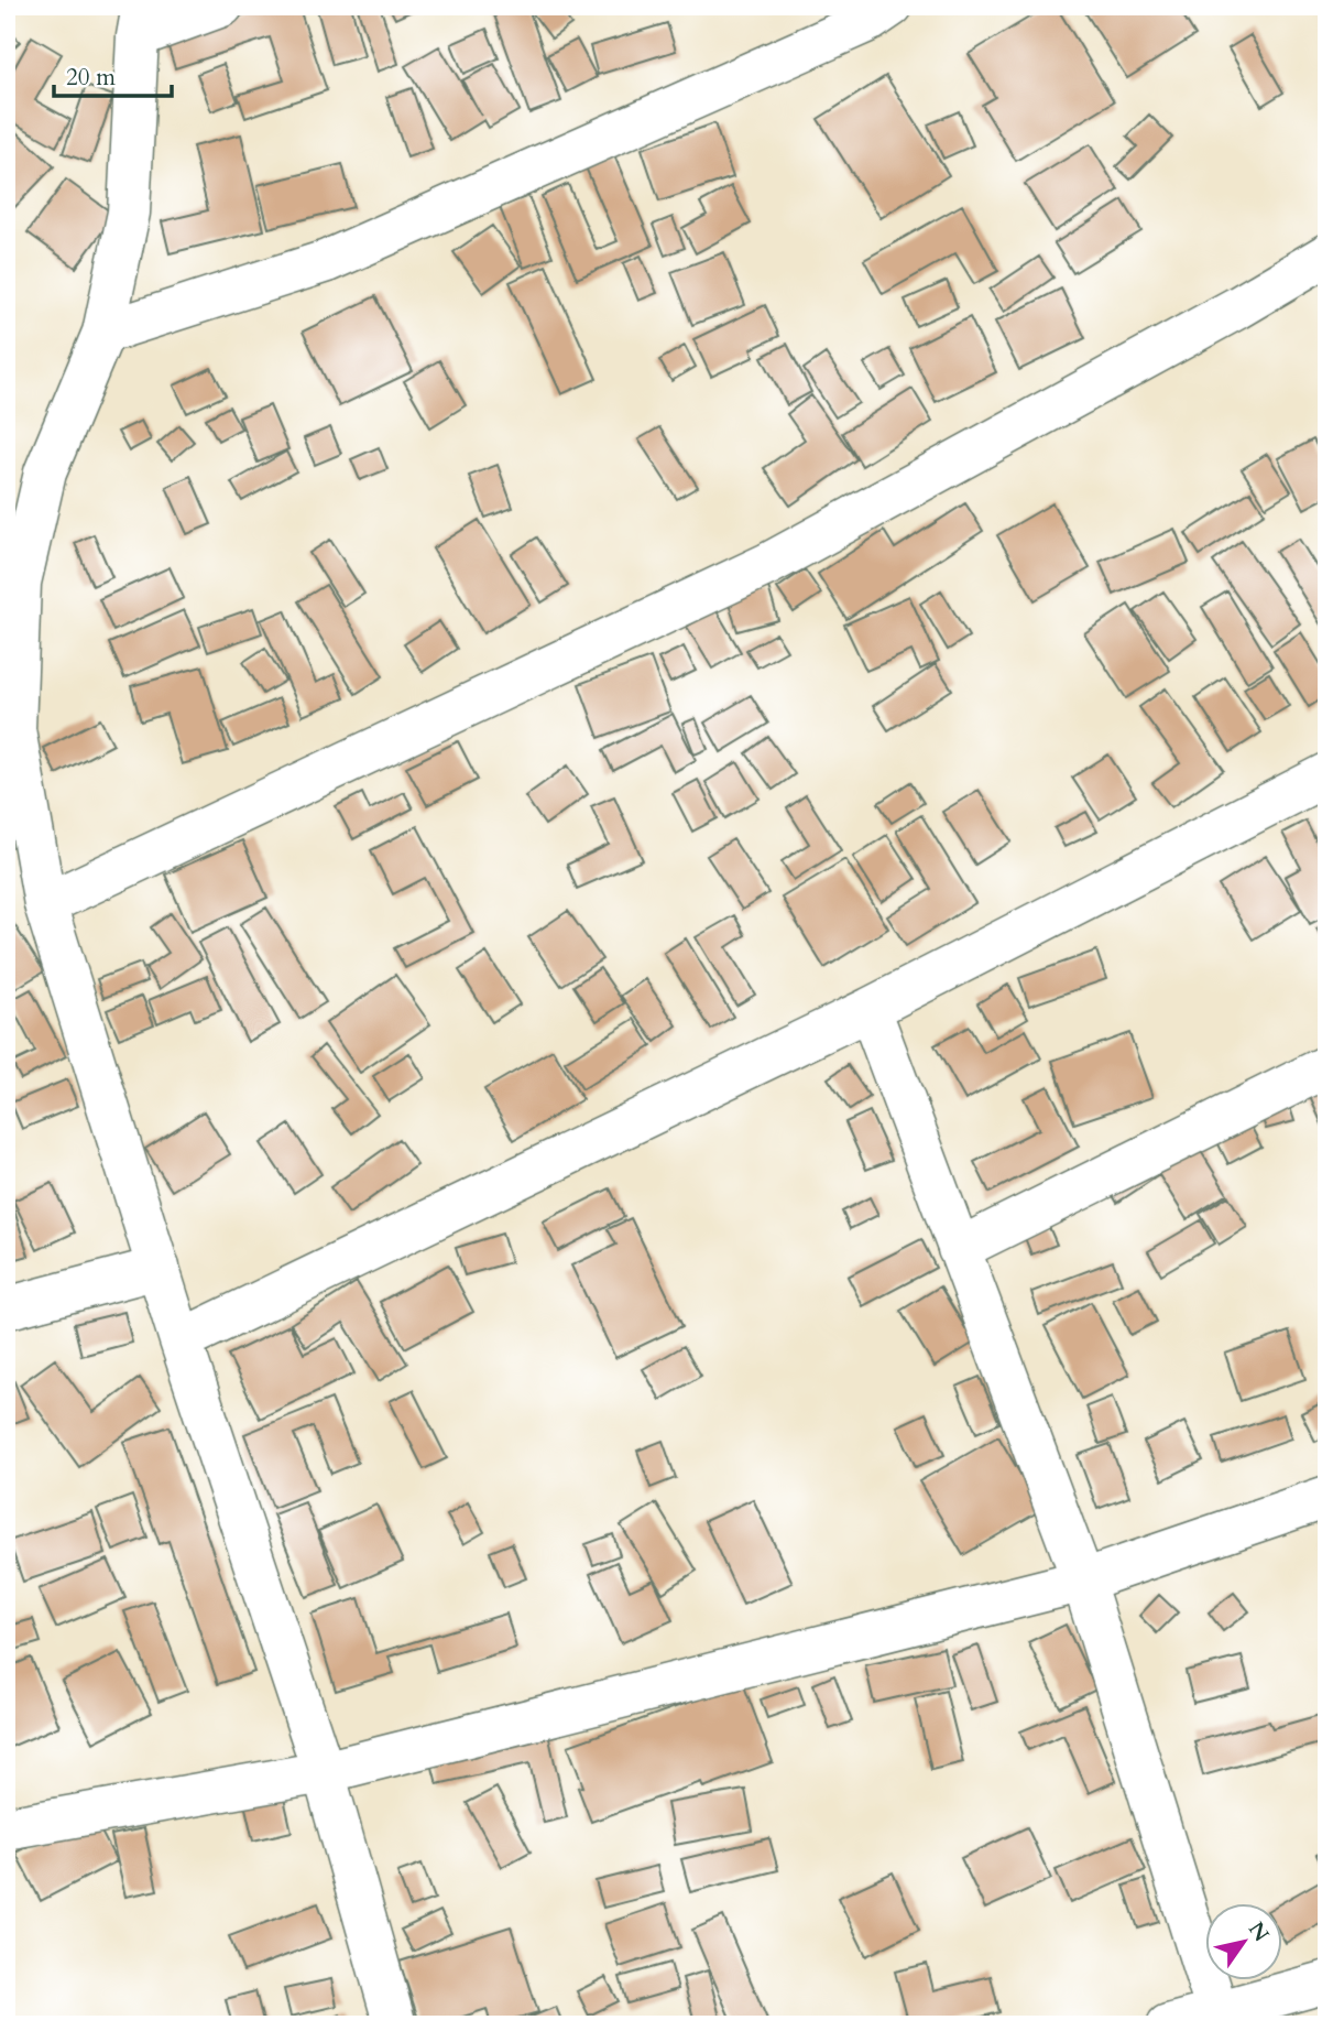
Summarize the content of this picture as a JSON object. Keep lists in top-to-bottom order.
{
  "scale_bar": "20 m",
  "north": "top right"
}
